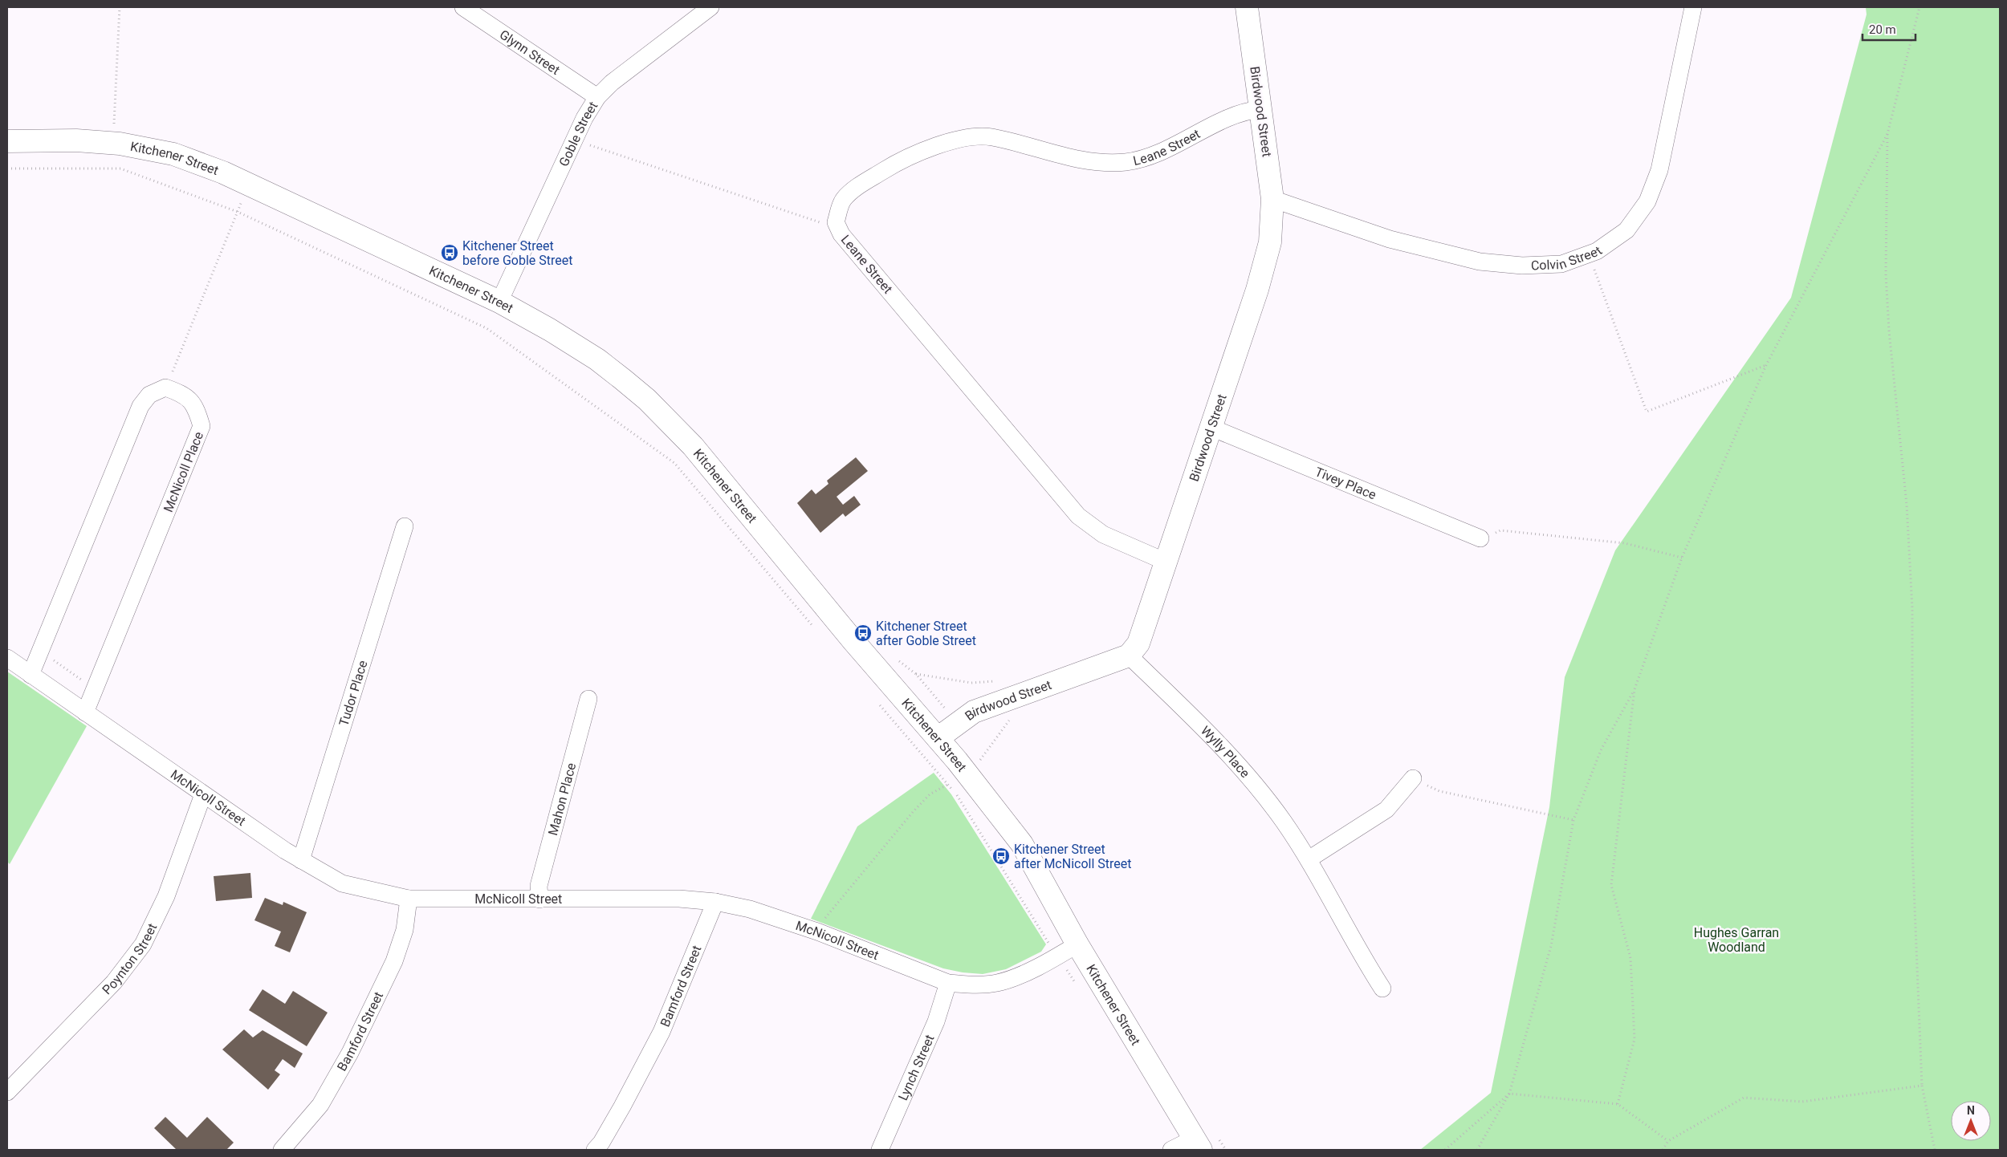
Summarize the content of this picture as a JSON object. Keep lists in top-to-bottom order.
{
  "streets": {
    "street": [
      "Glynn Street",
      "Birdwood Street",
      "Goble Street",
      "Leane Street",
      "Kitchener Street",
      "Colvin Street",
      "McNicoll Place",
      "Tivey Place",
      "Tudor Place",
      "Wylly Place",
      "McNicoll Street",
      "Mahon Place",
      "Poynton Street",
      "Bamford Street",
      "Lynch Street"
    ]
  },
  "crossings": [
    ["Glynn Street", "Goble Street"],
    ["Birdwood Street", "Leane Street"],
    ["Birdwood Street", "Kitchener Street"],
    ["Birdwood Street", "Colvin Street"],
    ["Birdwood Street", "Tivey Place"],
    ["Birdwood Street", "Wylly Place"],
    ["Goble Street", "Kitchener Street"],
    ["Kitchener Street", "McNicoll Street"],
    ["McNicoll Place", "McNicoll Street"],
    ["Tudor Place", "McNicoll Street"],
    ["McNicoll Street", "Mahon Place"],
    ["McNicoll Street", "Poynton Street"],
    ["McNicoll Street", "Bamford Street"],
    ["McNicoll Street", "Lynch Street"]
  ],
  "parks": ["Hughes Garran Woodland"],
  "places": {
    "bus stop": ["Kitchener Street before Goble Street", "Kitchener Street after Goble Street", "Kitchener Street after McNicoll Street"]
  },
  "scale_bar": "20 m",
  "north": "top"
}
